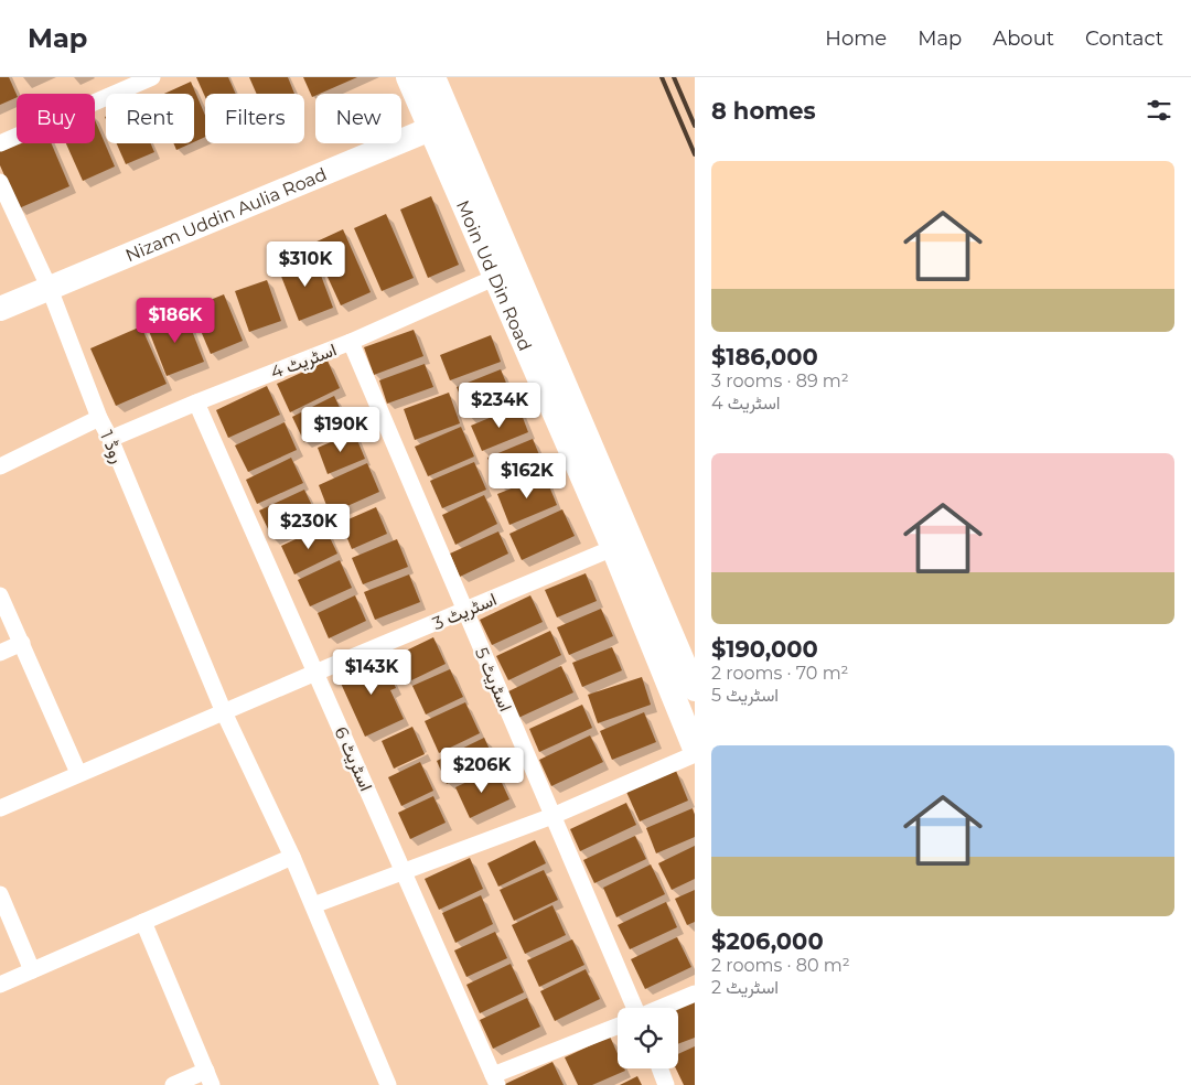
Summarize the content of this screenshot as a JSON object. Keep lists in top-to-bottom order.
{
  "streets": {
    "main road": ["Nizam Uddin Aulia Road", "Moin Ud Din Road"],
    "street": [
      "اسٹریٹ 4",
      "روڈ 1",
      "اسٹریٹ 3",
      "اسٹریٹ 5",
      "اسٹریٹ 6"
    ]
  },
  "crossings": [
    ["Nizam Uddin Aulia Road", "Moin Ud Din Road"],
    ["Nizam Uddin Aulia Road", "روڈ 1"],
    ["Moin Ud Din Road", "اسٹریٹ 4"],
    ["Moin Ud Din Road", "اسٹریٹ 3"],
    ["اسٹریٹ 4", "روڈ 1"],
    ["اسٹریٹ 4", "اسٹریٹ 5"],
    ["اسٹریٹ 4", "اسٹریٹ 6"],
    ["روڈ 1", "اسٹریٹ 3"],
    ["اسٹریٹ 3", "اسٹریٹ 5"],
    ["اسٹریٹ 3", "اسٹریٹ 6"]
  ],
  "page": {
    "header": "Map",
    "nav": [
      "Home",
      "Map",
      "About",
      "Contact"
    ],
    "heading": "8 homes",
    "chip": [
      "Buy",
      "Rent",
      "Filters",
      "New"
    ],
    "list": [
      {
        "name": "$186,000",
        "note": "3 rooms · 89 m² · اسٹریٹ 4"
      },
      {
        "name": "$190,000",
        "note": "2 rooms · 70 m² · اسٹریٹ 5"
      },
      {
        "name": "$206,000",
        "note": "2 rooms · 80 m² · اسٹریٹ 2"
      }
    ],
    "price": [
      "$310K",
      "$186K",
      "$234K",
      "$190K",
      "$162K",
      "$230K",
      "$143K",
      "$206K"
    ]
  }
}
